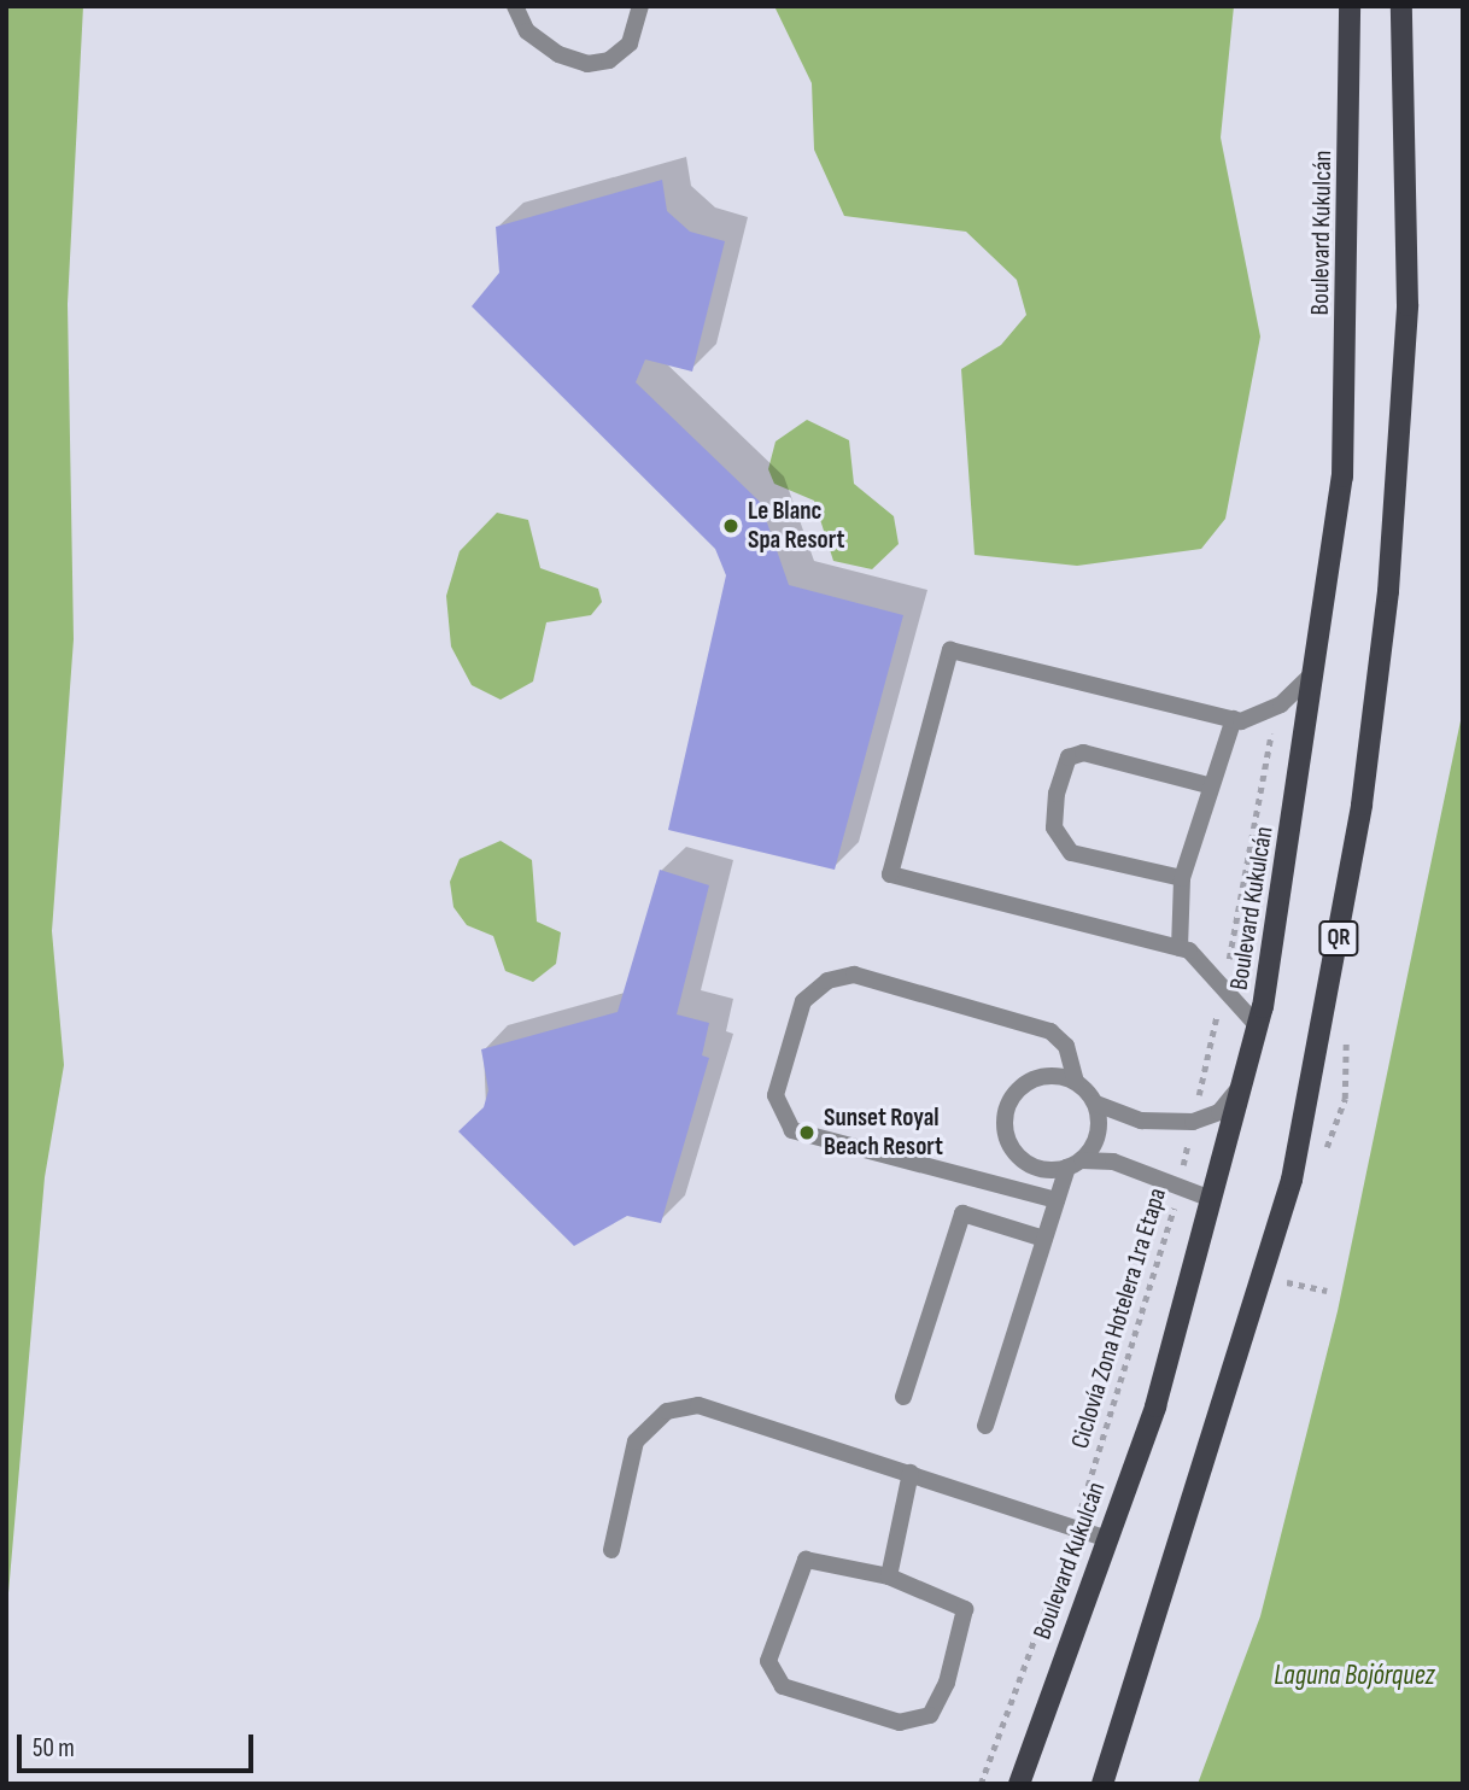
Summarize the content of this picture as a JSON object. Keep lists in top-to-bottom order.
{
  "streets": {
    "main road": ["Boulevard Kukulcán", "QR"],
    "path": ["Ciclovía Zona Hotelera 1ra Etapa"]
  },
  "water": ["Laguna Bojórquez"],
  "places": ["Le Blanc Spa Resort", "Sunset Royal Beach Resort"],
  "scale_bar": "50 m"
}
